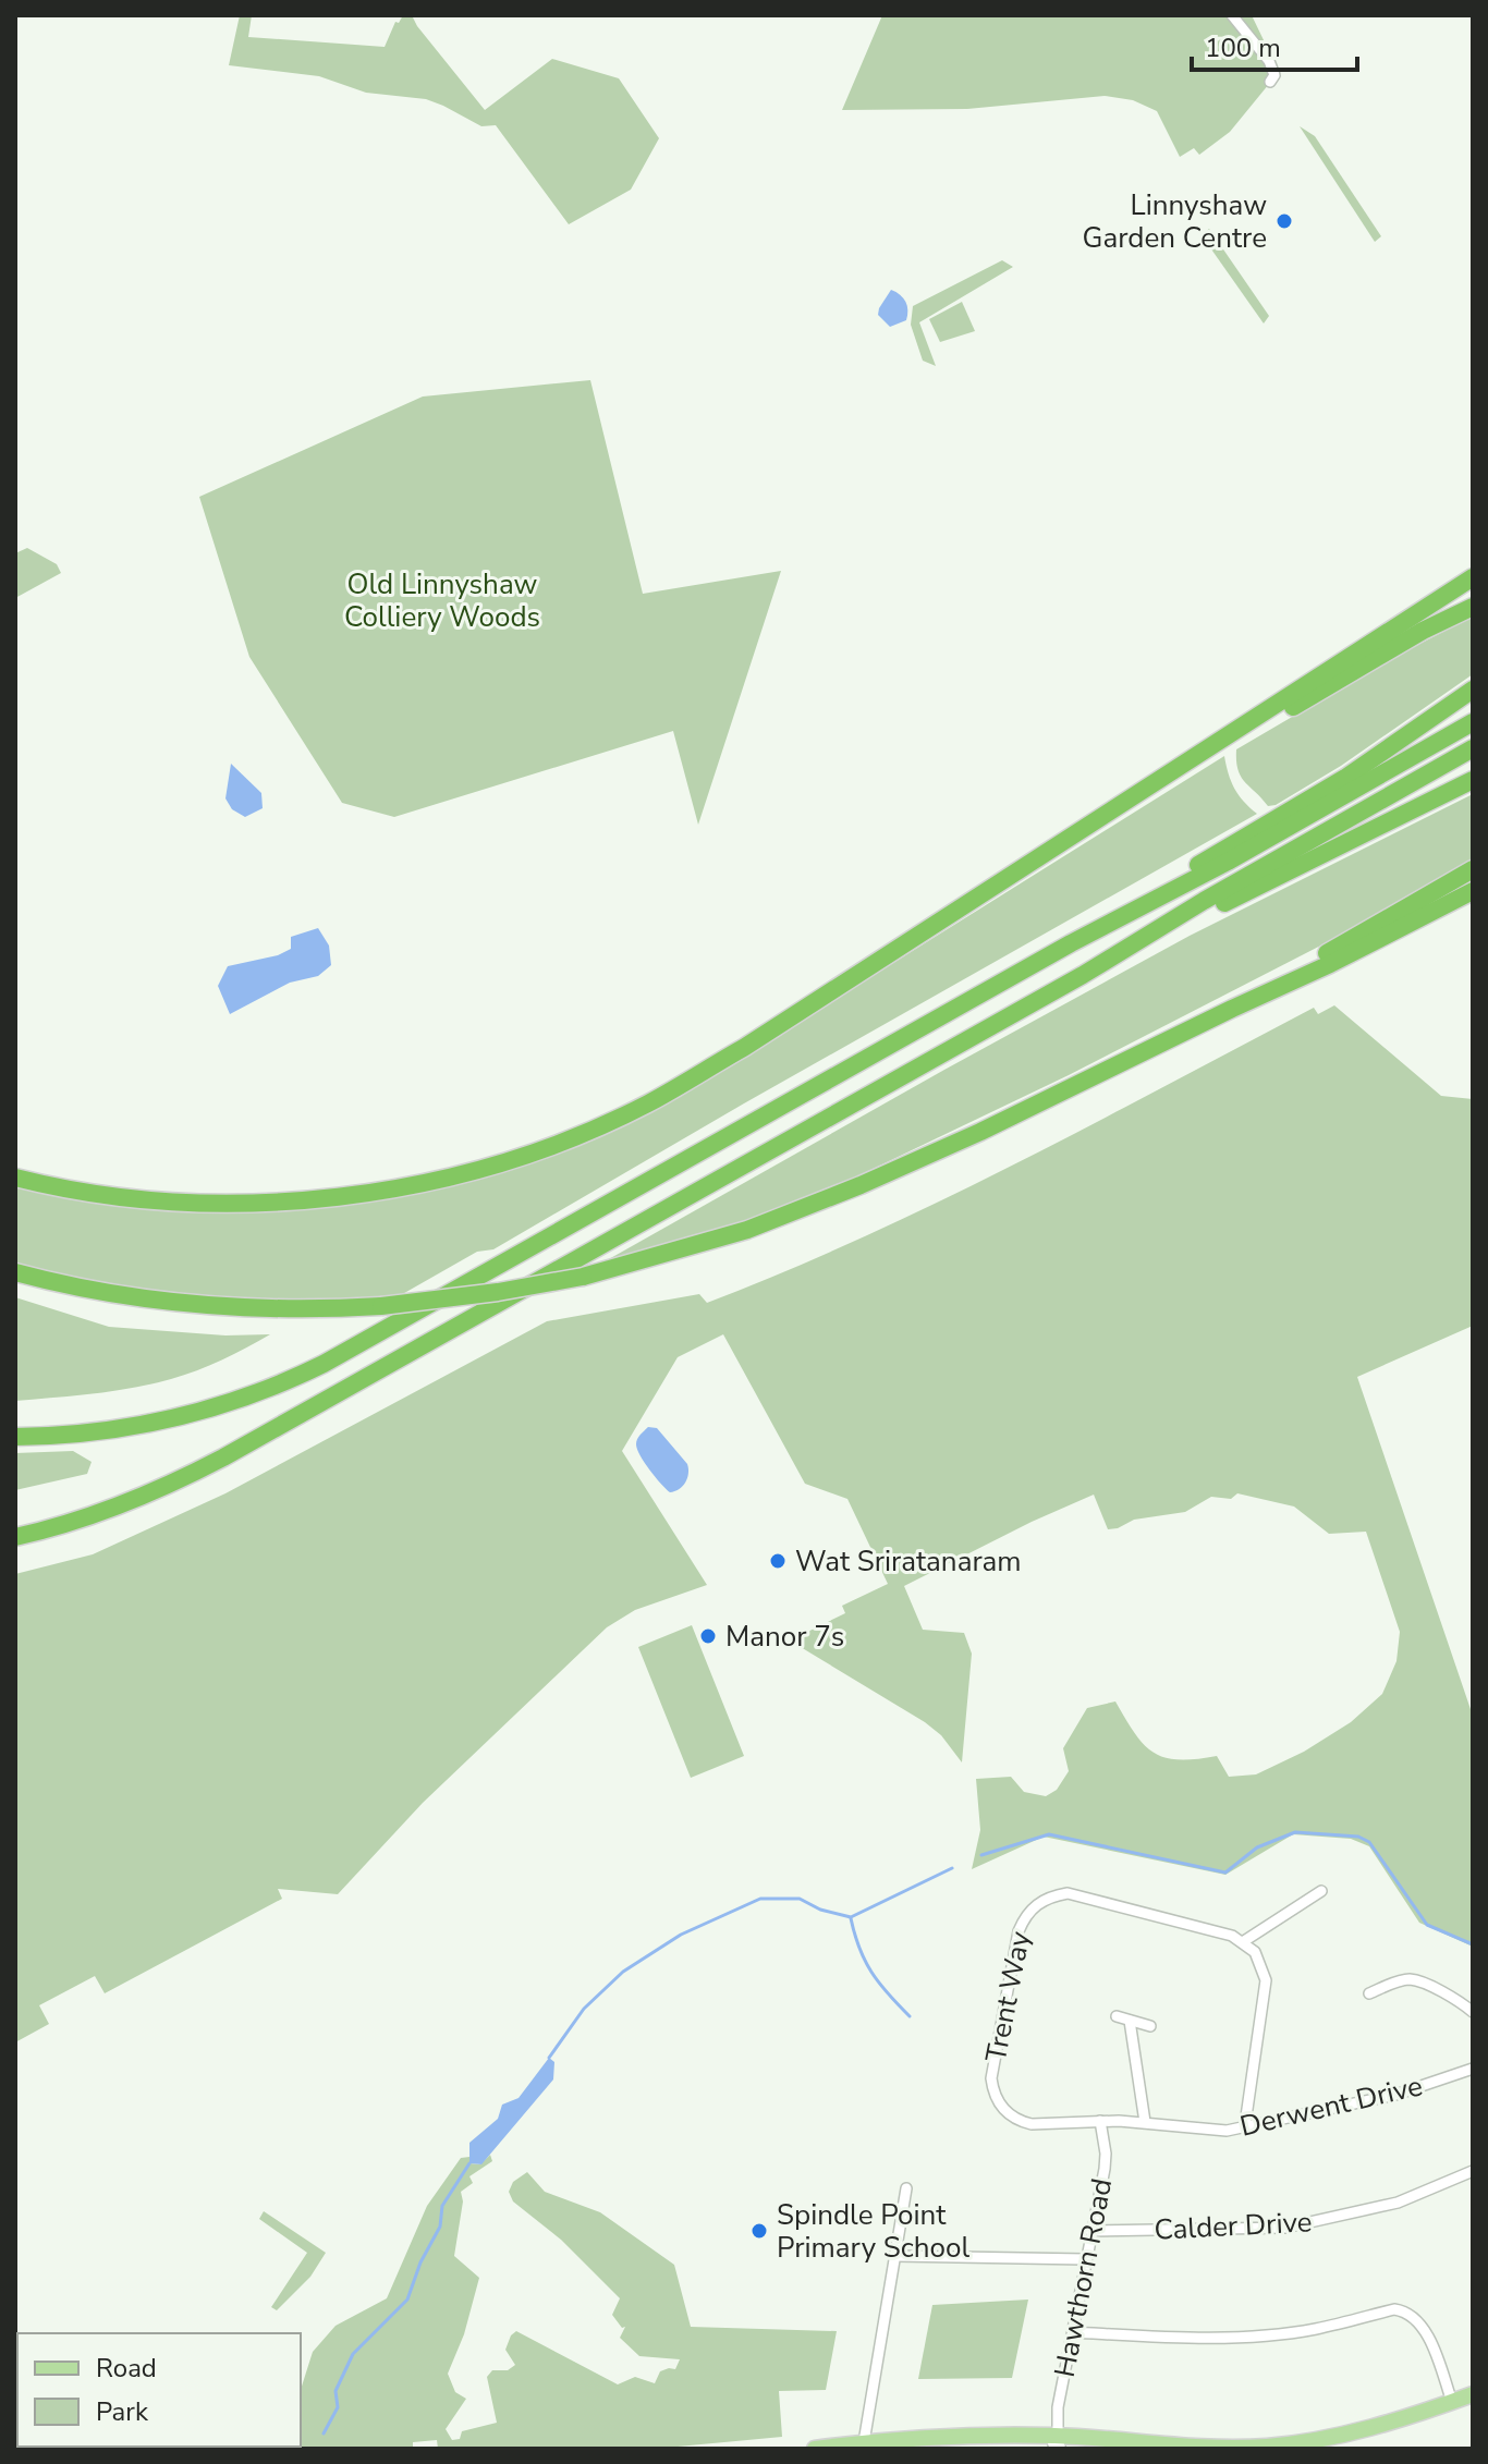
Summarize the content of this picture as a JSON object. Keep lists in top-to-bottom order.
{
  "streets": {
    "street": [
      "Trent Way",
      "Derwent Drive",
      "Calder Drive",
      "Hawthorn Road"
    ]
  },
  "crossings": [
    ["Trent Way", "Derwent Drive"],
    ["Trent Way", "Hawthorn Road"],
    ["Derwent Drive", "Hawthorn Road"],
    ["Calder Drive", "Hawthorn Road"]
  ],
  "parks": ["Old Linnyshaw Colliery Woods"],
  "places": [
    "Linnyshaw Garden Centre",
    "Wat Sriratanaram",
    "Manor 7s",
    "Spindle Point Primary School"
  ],
  "legend": ["Road", "Park"],
  "scale_bar": "100 m"
}
